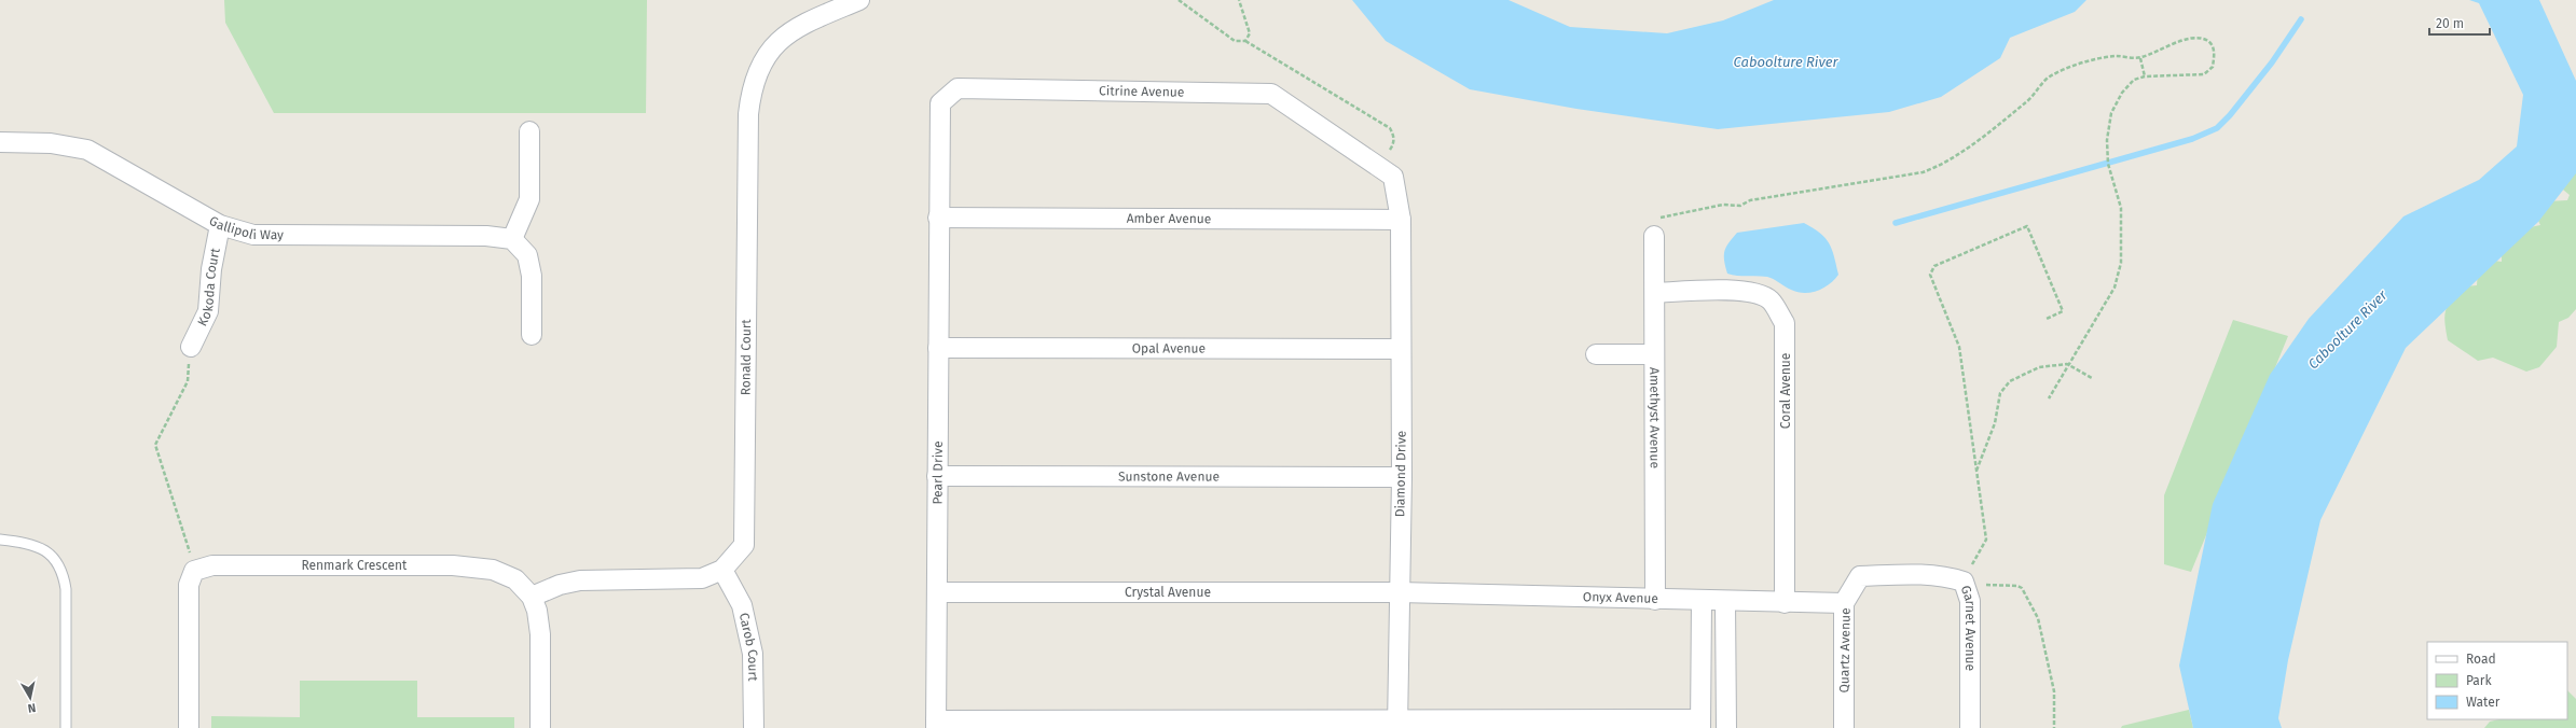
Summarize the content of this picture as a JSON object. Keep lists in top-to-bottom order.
{
  "streets": {
    "street": [
      "Citrine Avenue",
      "Amber Avenue",
      "Gallipoli Way",
      "Kokoda Court",
      "Opal Avenue",
      "Ronald Court",
      "Coral Avenue",
      "Amethyst Avenue",
      "Pearl Drive",
      "Diamond Drive",
      "Sunstone Avenue",
      "Renmark Crescent",
      "Crystal Avenue",
      "Onyx Avenue",
      "Garnet Avenue",
      "Carob Court",
      "Quartz Avenue"
    ]
  },
  "crossings": [
    ["Citrine Avenue", "Amber Avenue"],
    ["Citrine Avenue", "Pearl Drive"],
    ["Citrine Avenue", "Diamond Drive"],
    ["Amber Avenue", "Pearl Drive"],
    ["Amber Avenue", "Diamond Drive"],
    ["Gallipoli Way", "Kokoda Court"],
    ["Opal Avenue", "Pearl Drive"],
    ["Opal Avenue", "Diamond Drive"],
    ["Ronald Court", "Renmark Crescent"],
    ["Ronald Court", "Carob Court"],
    ["Coral Avenue", "Amethyst Avenue"],
    ["Coral Avenue", "Onyx Avenue"],
    ["Amethyst Avenue", "Onyx Avenue"],
    ["Pearl Drive", "Sunstone Avenue"],
    ["Pearl Drive", "Crystal Avenue"],
    ["Diamond Drive", "Sunstone Avenue"],
    ["Diamond Drive", "Crystal Avenue"],
    ["Diamond Drive", "Onyx Avenue"],
    ["Crystal Avenue", "Onyx Avenue"],
    ["Onyx Avenue", "Quartz Avenue"],
    ["Garnet Avenue", "Quartz Avenue"]
  ],
  "water": ["Caboolture River"],
  "legend": ["Road", "Park", "Water"],
  "scale_bar": "20 m",
  "north": "bottom"
}
